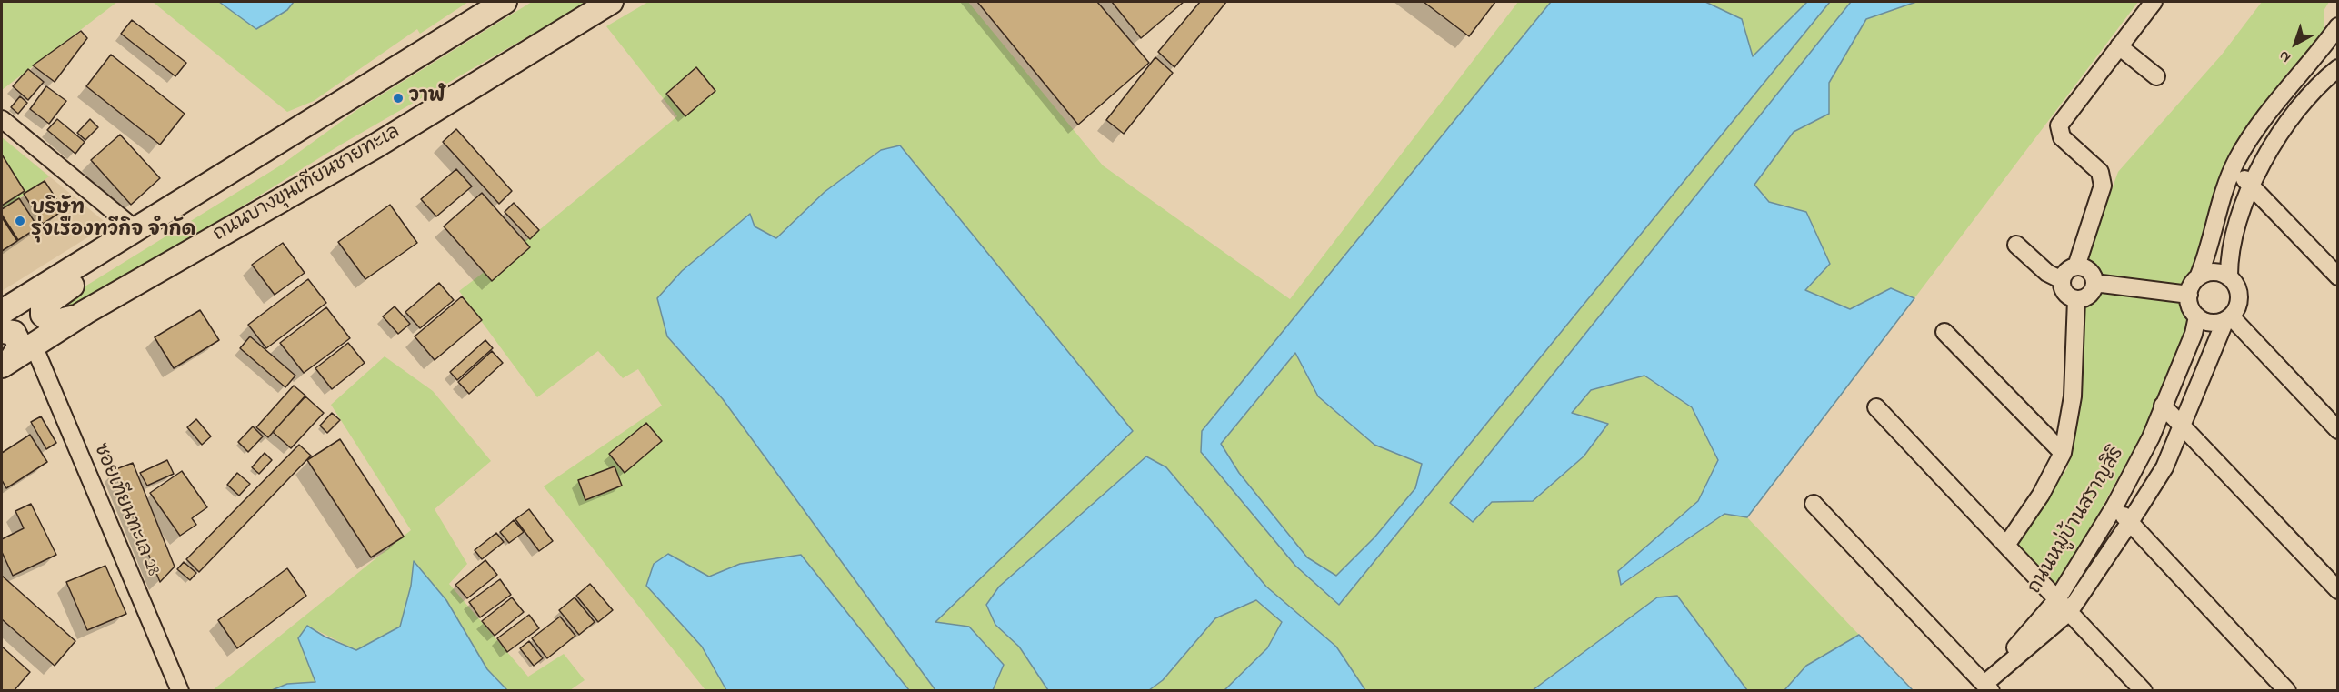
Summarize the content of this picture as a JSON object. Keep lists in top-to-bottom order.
{
  "streets": {
    "main road": ["ถนนบางขุนเทียนชายทะเล"],
    "street": ["ซอยเทียนทะเล 28", "ถนนหมู่บ้านสราญสิริ"]
  },
  "crossings": [
    ["ถนนบางขุนเทียนชายทะเล", "ซอยเทียนทะเล 28"]
  ],
  "places": ["วาฬ", "บริษัท รุ่งเรืองทวีกิจ จำกัด"],
  "north": "bottom left"
}
